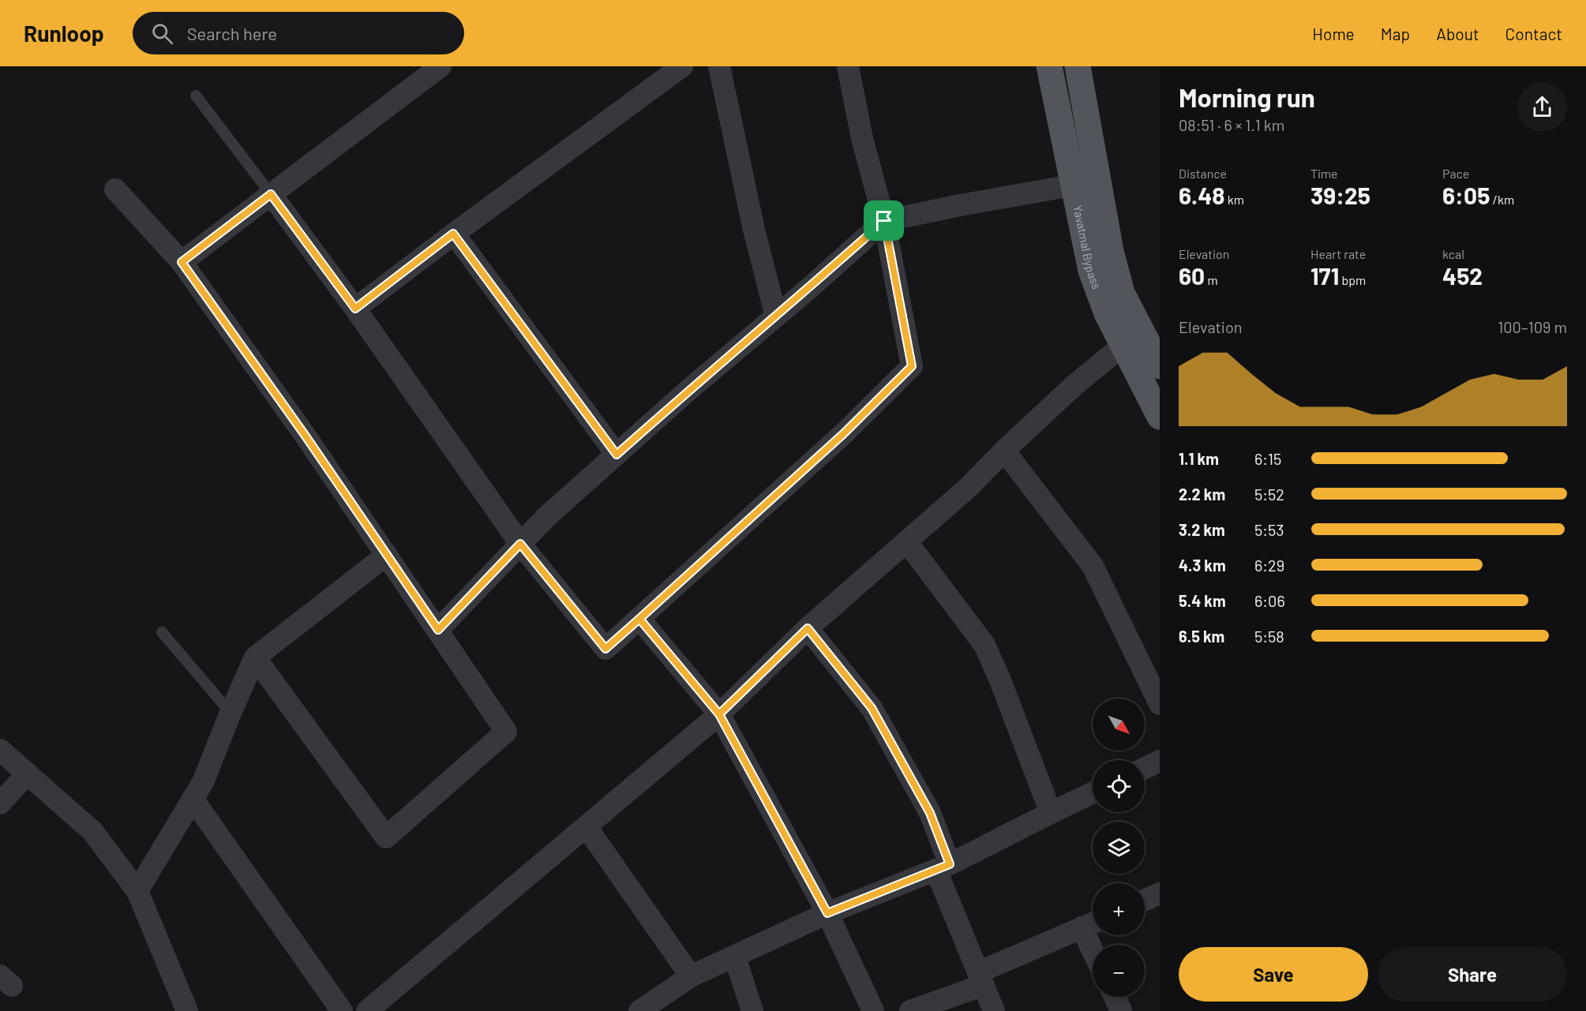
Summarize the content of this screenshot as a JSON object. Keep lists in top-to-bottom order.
{
  "streets": {
    "main road": ["Yavatmal Bypass"]
  },
  "north": "bottom right",
  "page": {
    "header": "Runloop",
    "search": "Search here",
    "nav": [
      "Home",
      "Map",
      "About",
      "Contact"
    ],
    "heading": ["Morning run", "08:51 · 6 × 1.1 km"],
    "stats": [
      ["Distance", "6.48 km"],
      ["Time", "39:25"],
      ["Pace", "6:05 /km"],
      ["Elevation", "60 m"],
      ["Heart rate", "171 bpm"],
      ["kcal", "452"]
    ],
    "chart": ["Elevation", "100–109 m"],
    "list": [
      {
        "name": "1.1 km",
        "note": "6:15"
      },
      {
        "name": "2.2 km",
        "note": "5:52"
      },
      {
        "name": "3.2 km",
        "note": "5:53"
      },
      {
        "name": "4.3 km",
        "note": "6:29"
      },
      {
        "name": "5.4 km",
        "note": "6:06"
      },
      {
        "name": "6.5 km",
        "note": "5:58"
      }
    ],
    "map_buttons": ["+", "−"],
    "buttons": ["Save", "Share"]
  }
}
